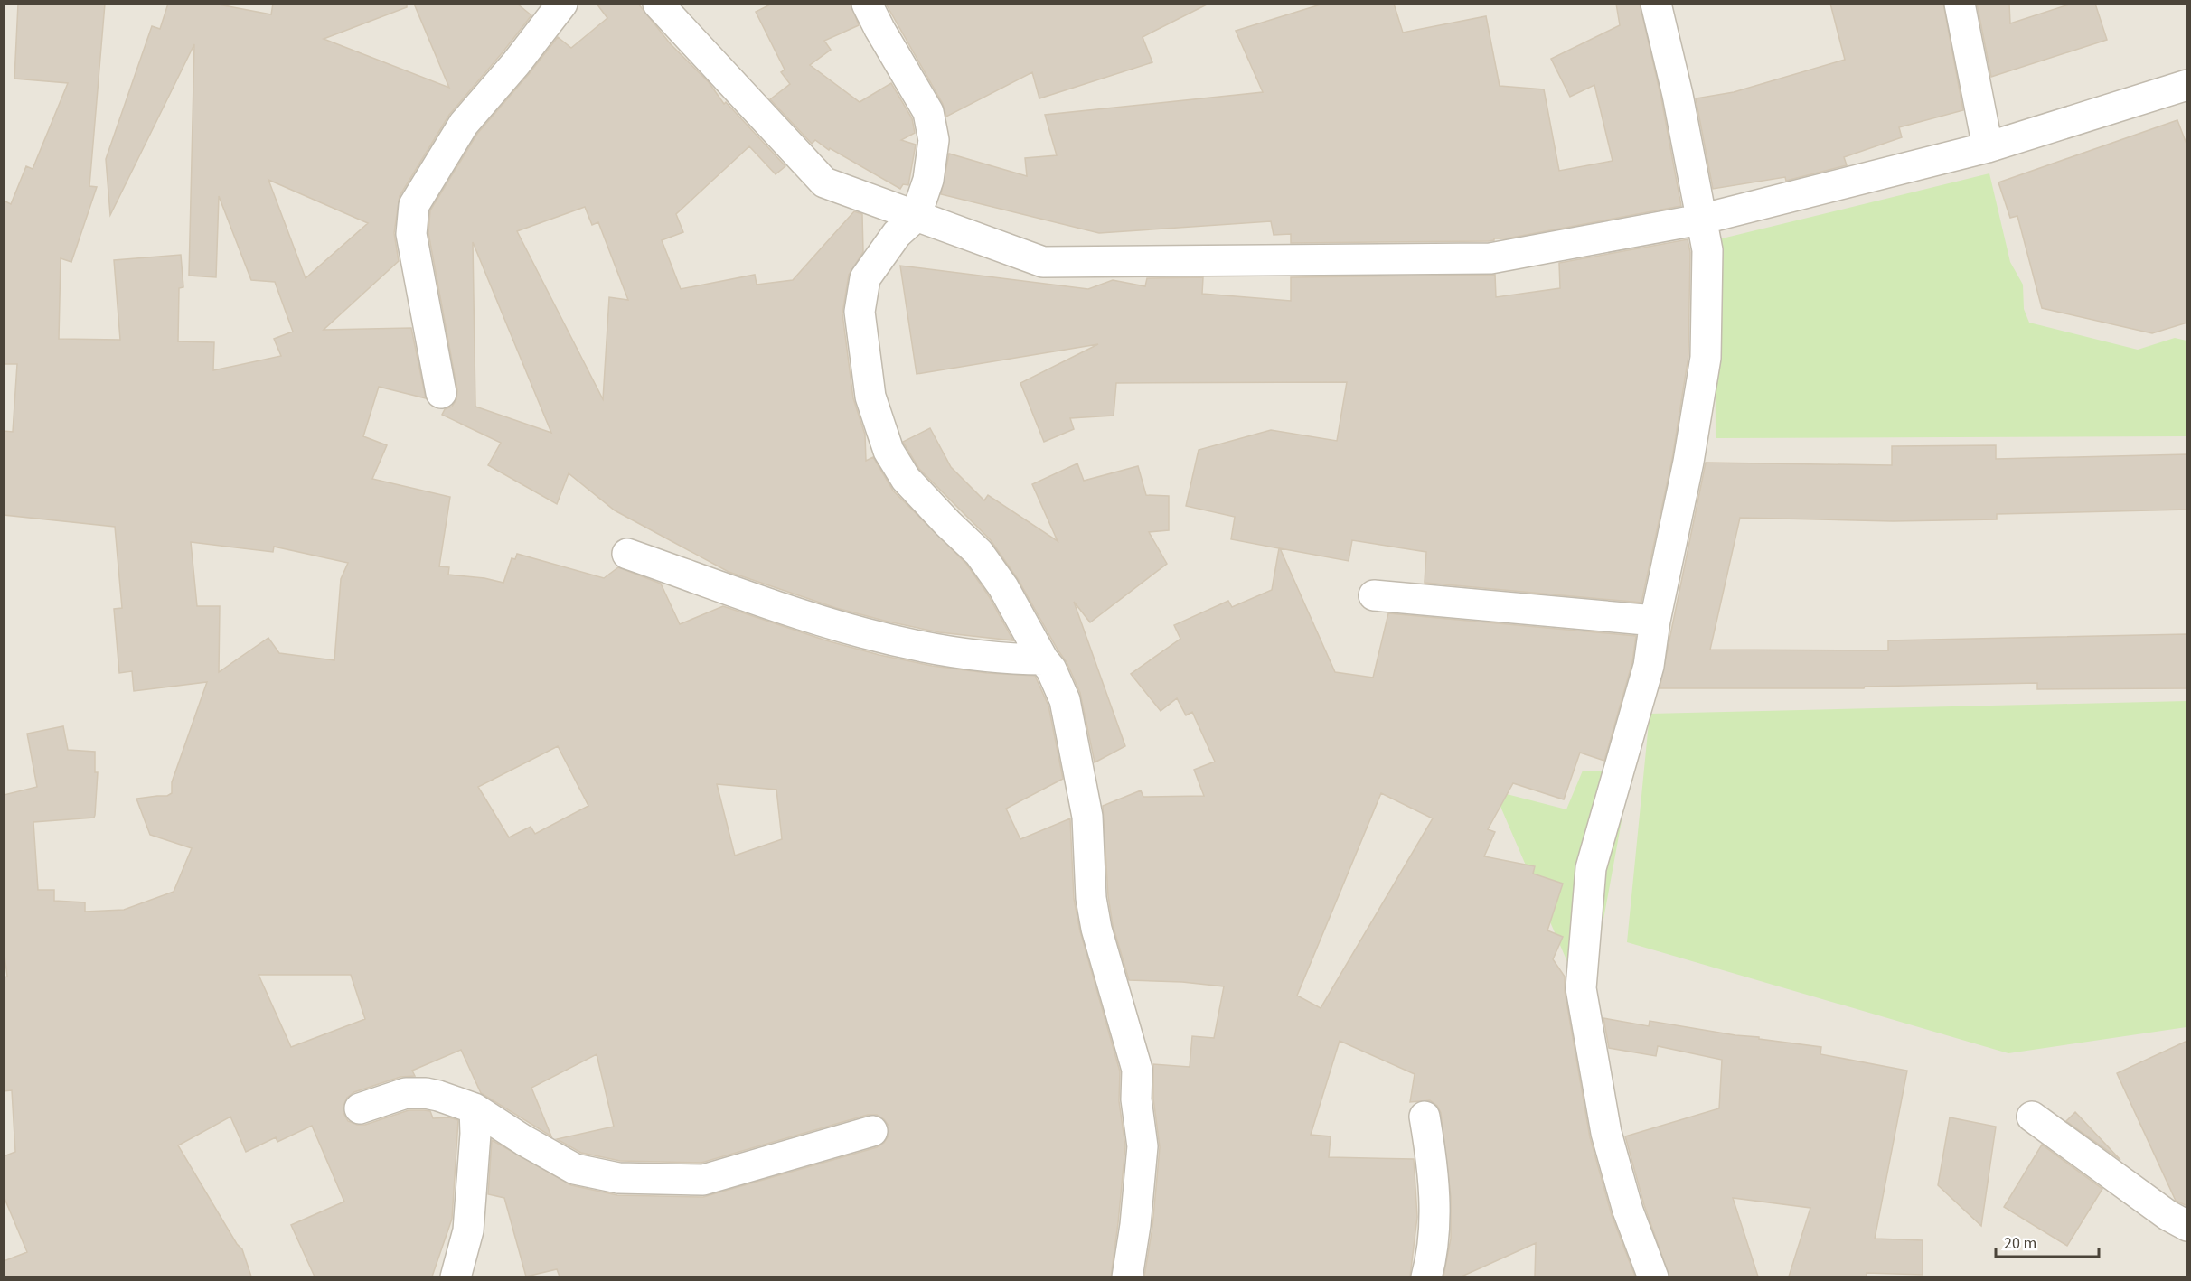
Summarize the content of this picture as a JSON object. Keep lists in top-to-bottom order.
{
  "scale_bar": "20 m"
}
